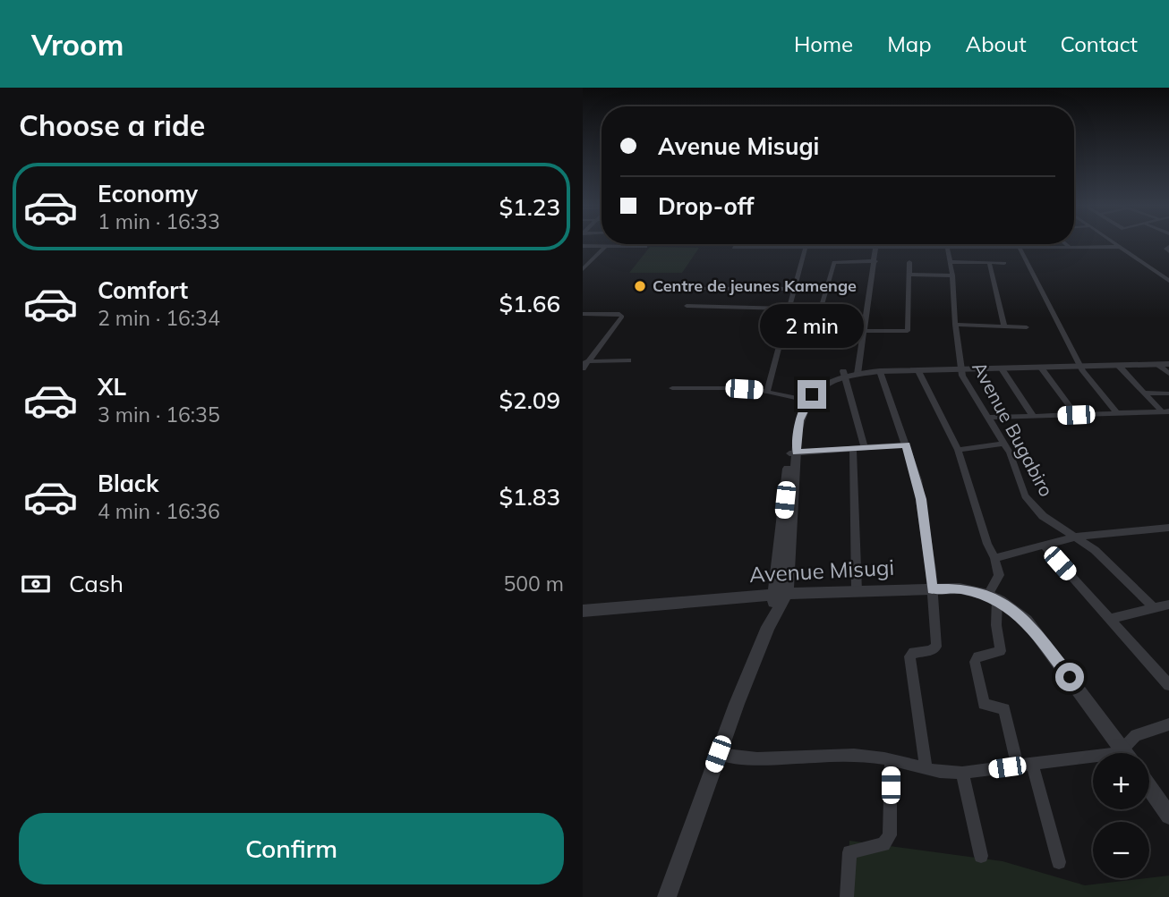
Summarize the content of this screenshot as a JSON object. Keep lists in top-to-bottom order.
{
  "streets": {
    "street": ["Avenue Bugabiro", "Avenue Misugi"]
  },
  "places": ["Centre de jeunes Kamenge"],
  "page": {
    "header": "Vroom",
    "nav": [
      "Home",
      "Map",
      "About",
      "Contact"
    ],
    "heading": "Choose a ride",
    "banner": ["Avenue Misugi", "Drop-off"],
    "list": [
      {
        "name": "Economy",
        "note": "1 min · 16:33",
        "value": "$1.23"
      },
      {
        "name": "Comfort",
        "note": "2 min · 16:34",
        "value": "$1.66"
      },
      {
        "name": "XL",
        "note": "3 min · 16:35",
        "value": "$2.09"
      },
      {
        "name": "Black",
        "note": "4 min · 16:36",
        "value": "$1.83"
      }
    ],
    "bubble": "2 min",
    "pay": ["Cash", "500 m"],
    "map_buttons": ["+", "−"],
    "buttons": "Confirm"
  }
}
